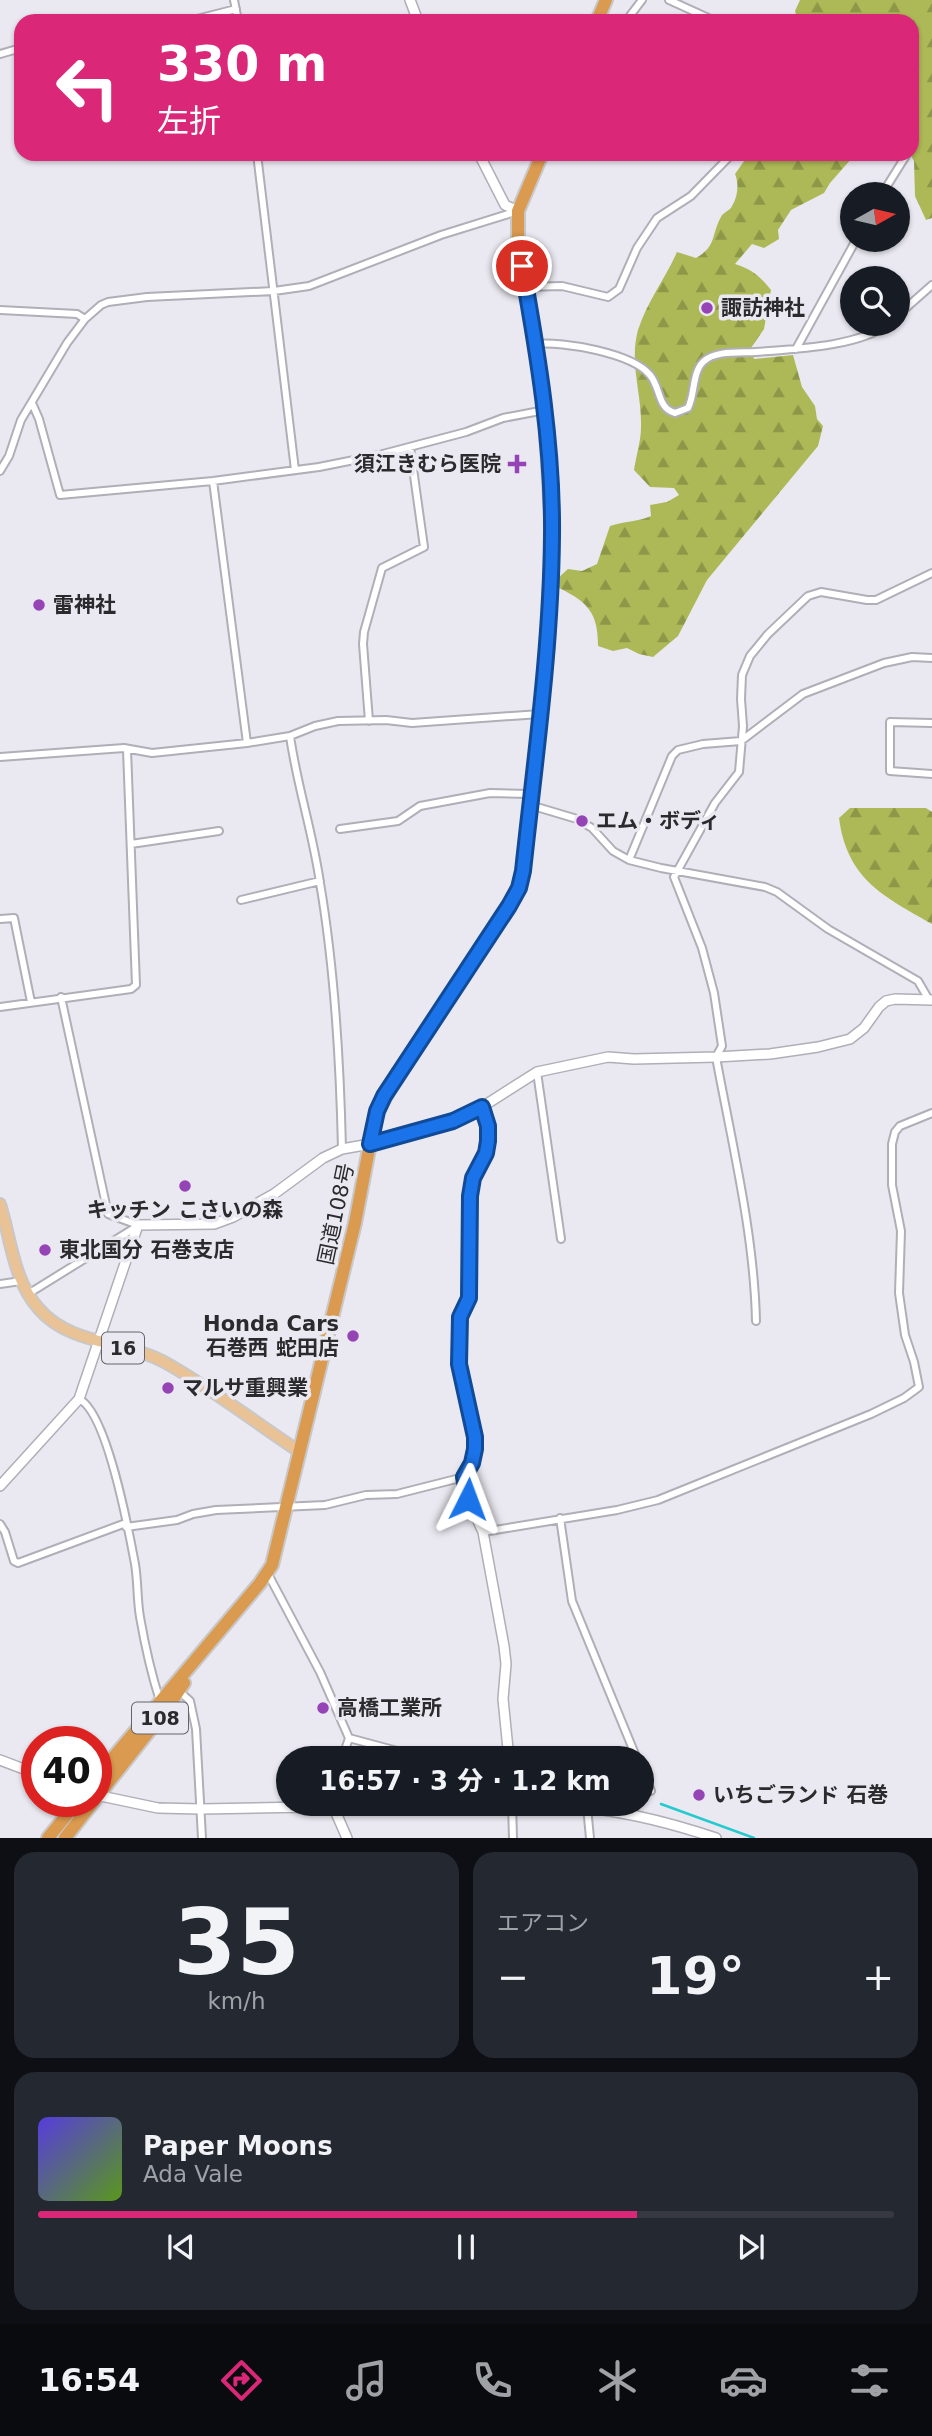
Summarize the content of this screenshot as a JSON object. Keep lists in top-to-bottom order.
{
  "streets": {
    "highway": ["国道108号", "108"],
    "main road": ["16"]
  },
  "crossings": [
    ["国道108号", "16"]
  ],
  "places": {
    "other": [
      "諏訪神社",
      "雷神社",
      "エム・ボディ",
      "キッチン こさいの森",
      "東北国分 石巻支店",
      "Honda Cars 石巻西 蛇田店",
      "マルサ重興業",
      "高橋工業所",
      "いちごランド 石巻"
    ],
    "health": ["須江きむら医院"]
  },
  "north": "right",
  "page": {
    "turn": ["330 m", "左折"],
    "limit": "40",
    "trip": "16:57 · 3 分 · 1.2 km",
    "tile": [
      ["35", "km/h"],
      "エアコン"
    ],
    "heat": ["−", "19°", "+"],
    "song": ["Paper Moons", "Ada Vale"],
    "tabs": "16:54"
  }
}
